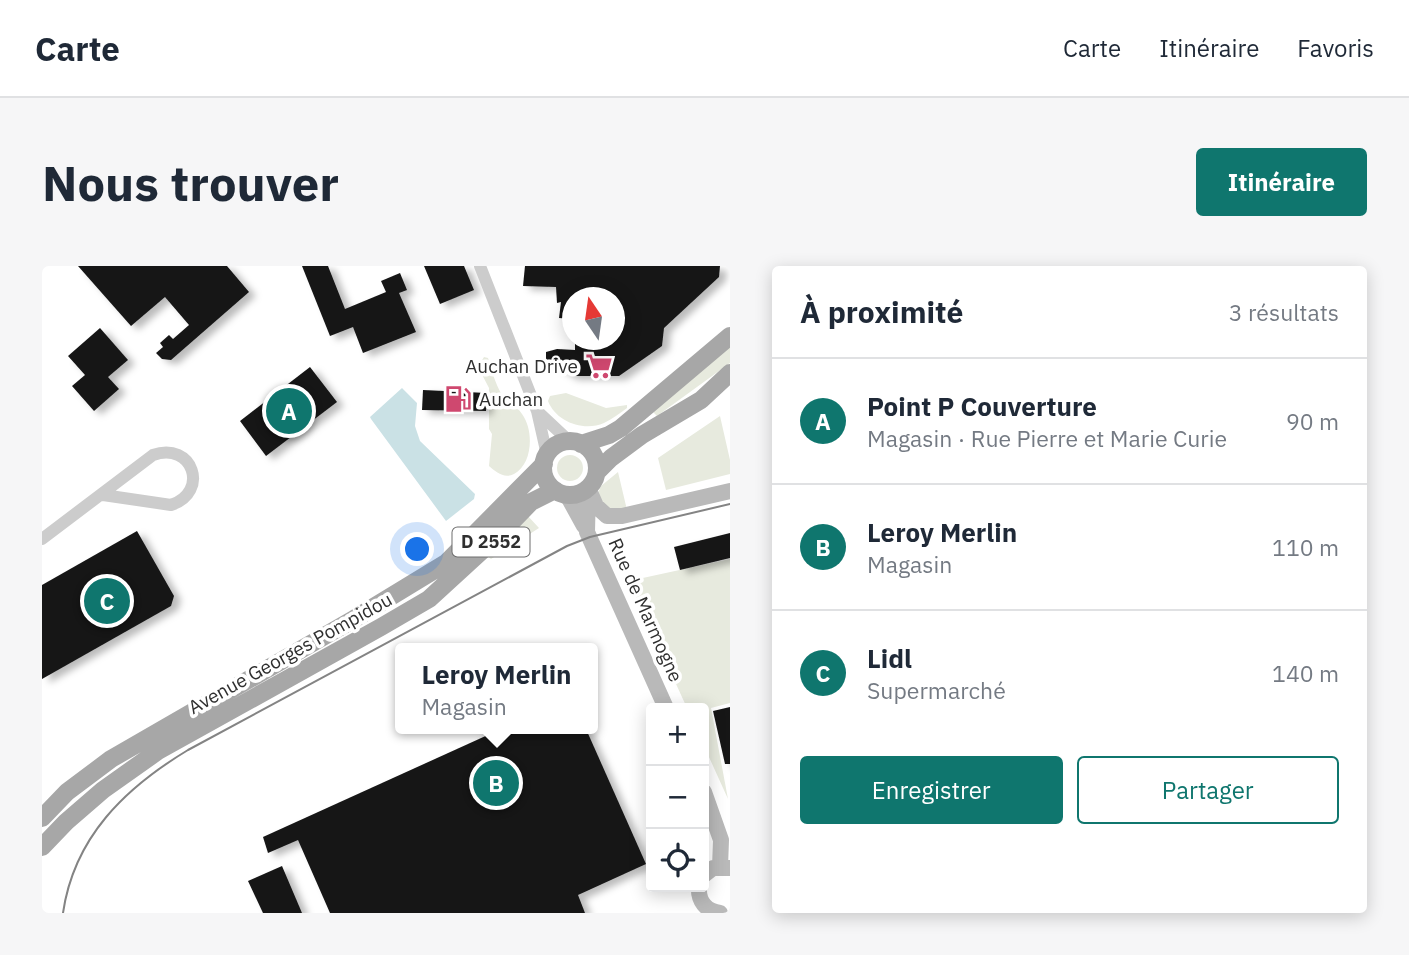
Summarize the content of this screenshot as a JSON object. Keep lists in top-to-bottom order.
{
  "streets": {
    "main road": ["D 2552", "Avenue Georges Pompidou"],
    "street": ["Rue de Marmogne"]
  },
  "crossings": [
    ["Rue de Marmogne", "Avenue Georges Pompidou"]
  ],
  "places": {
    "supermarket": ["Auchan Drive"],
    "fuel station": ["Auchan"]
  },
  "north": "top",
  "page": {
    "header": "Carte",
    "nav": ["Carte", "Itinéraire", "Favoris"],
    "buttons": [
      "Itinéraire",
      ["Enregistrer", "Partager"]
    ],
    "title": "Nous trouver",
    "heading": ["À proximité", "3 résultats"],
    "list": [
      {
        "mark": "A",
        "name": "Point P Couverture",
        "note": "Magasin · Rue Pierre et Marie Curie",
        "value": "90 m"
      },
      {
        "mark": "B",
        "name": "Leroy Merlin",
        "note": "Magasin",
        "value": "110 m"
      },
      {
        "mark": "C",
        "name": "Lidl",
        "note": "Supermarché",
        "value": "140 m"
      }
    ],
    "pins": ["A", "C", "B"],
    "popup": ["Leroy Merlin", "Magasin"],
    "map_buttons": ["+", "−"]
  }
}
